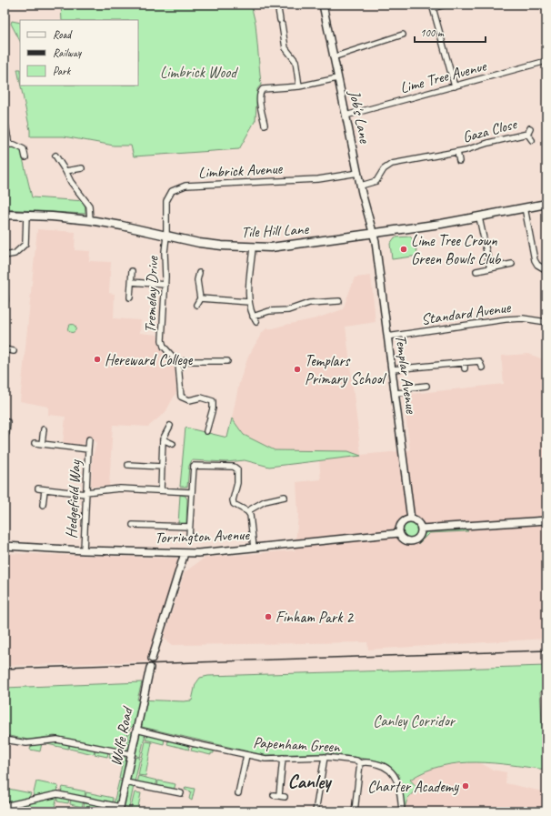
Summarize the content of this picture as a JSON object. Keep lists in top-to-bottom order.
{
  "streets": {
    "main road": ["Tile Hill Lane"],
    "street": [
      "Lime Tree Avenue",
      "Job's Lane",
      "Gaza Close",
      "Limbrick Avenue",
      "Tremelay Drive",
      "Standard Avenue",
      "Templar Avenue",
      "Hedgefield Way",
      "Torrington Avenue",
      "Wolfe Road",
      "Papenham Green"
    ]
  },
  "crossings": [
    ["Lime Tree Avenue", "Job's Lane"],
    ["Job's Lane", "Gaza Close"],
    ["Job's Lane", "Limbrick Avenue"],
    ["Job's Lane", "Tile Hill Lane"],
    ["Job's Lane", "Templar Avenue"],
    ["Limbrick Avenue", "Tile Hill Lane"],
    ["Limbrick Avenue", "Tremelay Drive"],
    ["Tile Hill Lane", "Tremelay Drive"],
    ["Tile Hill Lane", "Templar Avenue"],
    ["Standard Avenue", "Templar Avenue"],
    ["Templar Avenue", "Torrington Avenue"],
    ["Hedgefield Way", "Torrington Avenue"],
    ["Wolfe Road", "Papenham Green"]
  ],
  "districts": ["Canley"],
  "parks": ["Limbrick Wood", "Canley Corridor"],
  "places": [
    "Lime Tree Crown Green Bowls Club",
    "Hereward College",
    "Templars Primary School",
    "Finham Park 2",
    "Charter Academy"
  ],
  "legend": ["Road", "Railway", "Park"],
  "scale_bar": "100 m"
}
